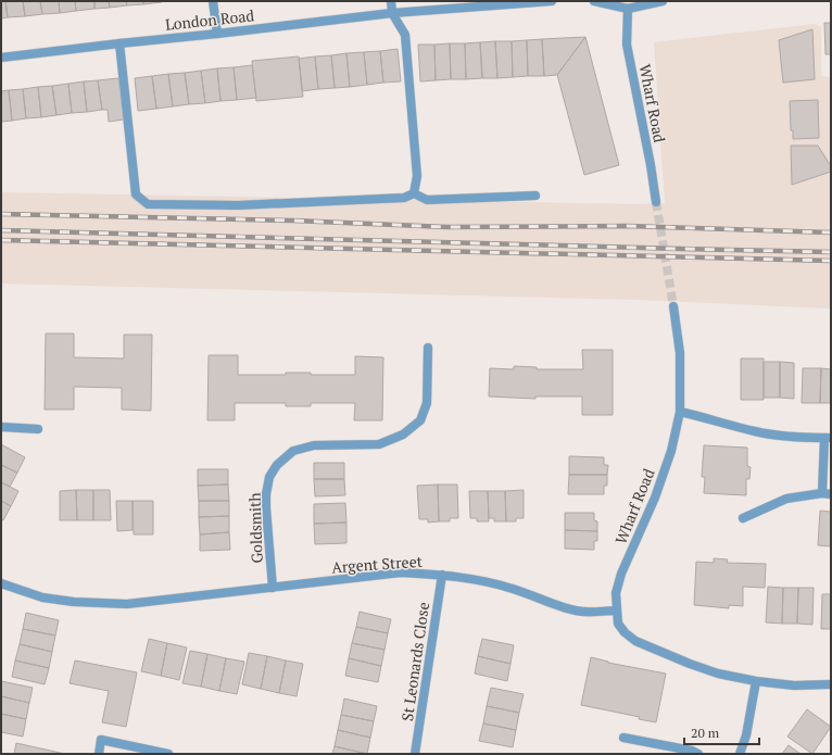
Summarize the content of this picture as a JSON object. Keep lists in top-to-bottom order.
{
  "streets": {
    "street": [
      "London Road",
      "Wharf Road",
      "Goldsmith",
      "Argent Street",
      "St Leonards Close"
    ]
  },
  "crossings": [
    ["Wharf Road", "Argent Street"],
    ["Goldsmith", "Argent Street"],
    ["Argent Street", "St Leonards Close"]
  ],
  "scale_bar": "20 m"
}
